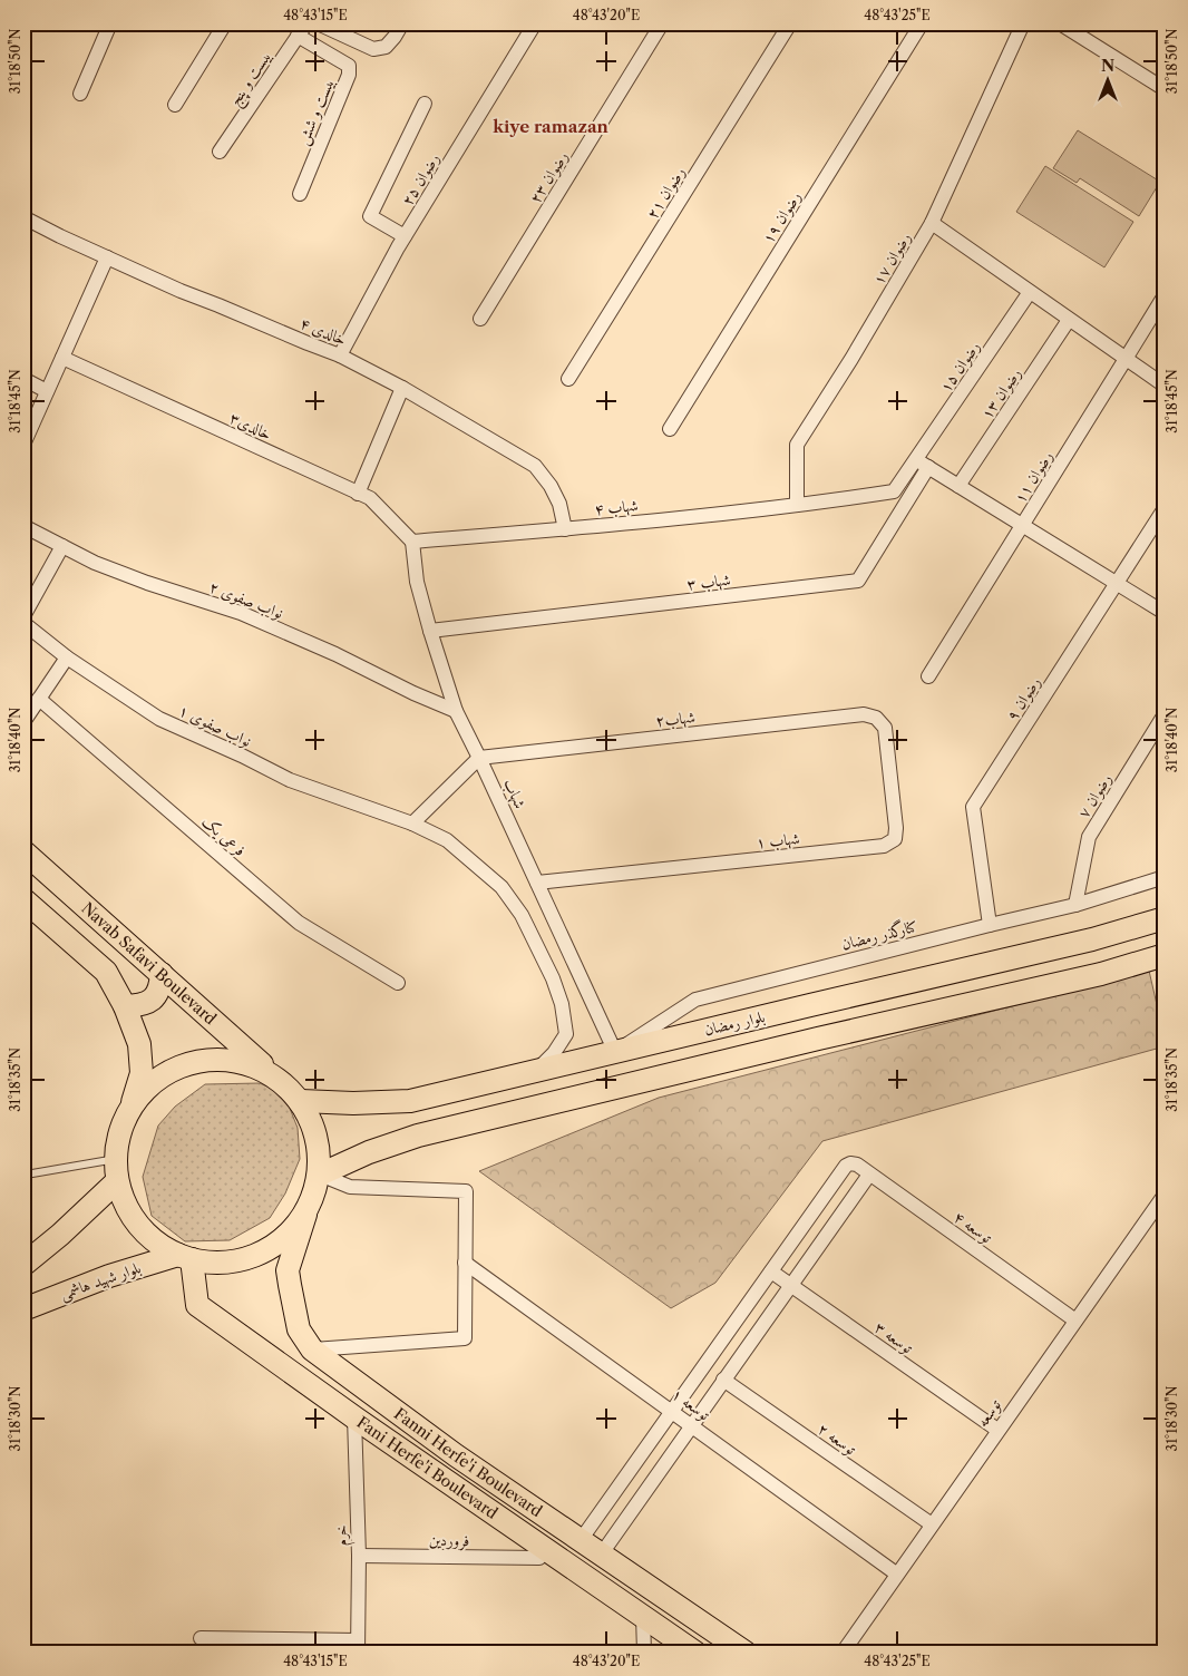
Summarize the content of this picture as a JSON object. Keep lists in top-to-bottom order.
{
  "streets": {
    "main road": [
      "Navab Safavi Boulevard",
      "بلوار رمضان",
      "بلوار شهید هاشمی",
      "Fanni Herfe'i Boulevard",
      "Fani Herfe'i Boulevard"
    ],
    "street": [
      "بیست و پنج",
      "بیست و شش",
      "رضوان ۲۳",
      "رضوان ۲۵",
      "رضوان ۲۱",
      "رضوان ۱۹",
      "رضوان ۱۷",
      "خالدی ۴",
      "رضوان ۱۵",
      "رضوان ۱۳",
      "خالدی۳",
      "رضوان ۱۱",
      "شهاب ۴",
      "شهاب ۳",
      "نواب صفوی ۲",
      "رضوان ۹",
      "شهاب۲",
      "نواب صفوی ۱",
      "شهاب",
      "رضوان ۷",
      "فرعی یک",
      "شهاب ۱",
      "کنارگذر رمضان",
      "توسعه ۴",
      "توسعه ۳",
      "توسعه ۱",
      "توسعه",
      "توسعه ۲",
      "خرم",
      "فروردین"
    ]
  },
  "crossings": [
    ["بیست و پنج", "بیست و شش"],
    ["رضوان ۲۵", "خالدی ۴"],
    ["رضوان ۱۷", "شهاب ۴"],
    ["خالدی ۴", "شهاب ۴"],
    ["رضوان ۱۵", "شهاب ۴"],
    ["رضوان ۱۵", "شهاب ۳"],
    ["خالدی۳", "شهاب ۴"],
    ["خالدی۳", "شهاب"],
    ["شهاب ۴", "شهاب ۳"],
    ["شهاب ۴", "شهاب"],
    ["شهاب ۳", "شهاب"],
    ["نواب صفوی ۲", "شهاب"],
    ["رضوان ۹", "کنارگذر رمضان"],
    ["شهاب۲", "شهاب"],
    ["شهاب۲", "شهاب ۱"],
    ["نواب صفوی ۱", "بلوار رمضان"],
    ["شهاب", "شهاب ۱"],
    ["شهاب", "کنارگذر رمضان"],
    ["شهاب", "بلوار رمضان"],
    ["رضوان ۷", "کنارگذر رمضان"],
    ["کنارگذر رمضان", "بلوار رمضان"],
    ["Navab Safavi Boulevard", "بلوار رمضان"],
    ["توسعه ۴", "توسعه ۳"],
    ["توسعه ۴", "توسعه"],
    ["بلوار شهید هاشمی", "Fani Herfe'i Boulevard"],
    ["توسعه ۳", "توسعه"],
    ["توسعه ۱", "توسعه"],
    ["توسعه", "توسعه ۲"],
    ["Fani Herfe'i Boulevard", "خرم"],
    ["خرم", "فروردین"]
  ],
  "districts": ["kiye ramazan"],
  "north": "top",
  "coordinates": [
    "48°43'15\"E",
    "48°43'20\"E",
    "48°43'25\"E",
    "31°18'50\"N",
    "31°18'45\"N",
    "31°18'40\"N",
    "31°18'35\"N",
    "31°18'30\"N"
  ]
}
